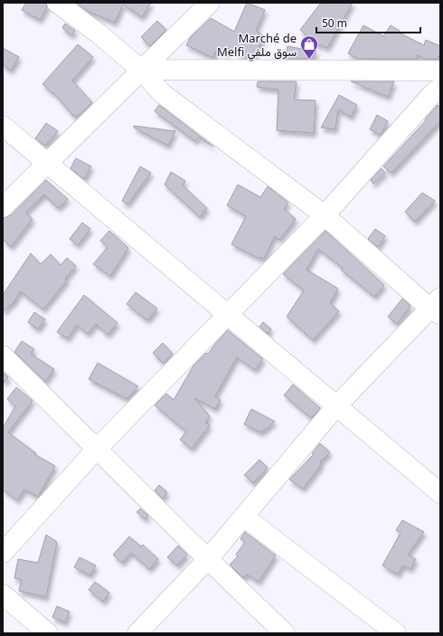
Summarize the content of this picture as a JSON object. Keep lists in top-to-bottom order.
{
  "places": {
    "shop": ["Marché de Melfi سوق ملفي"]
  },
  "scale_bar": "50 m"
}
